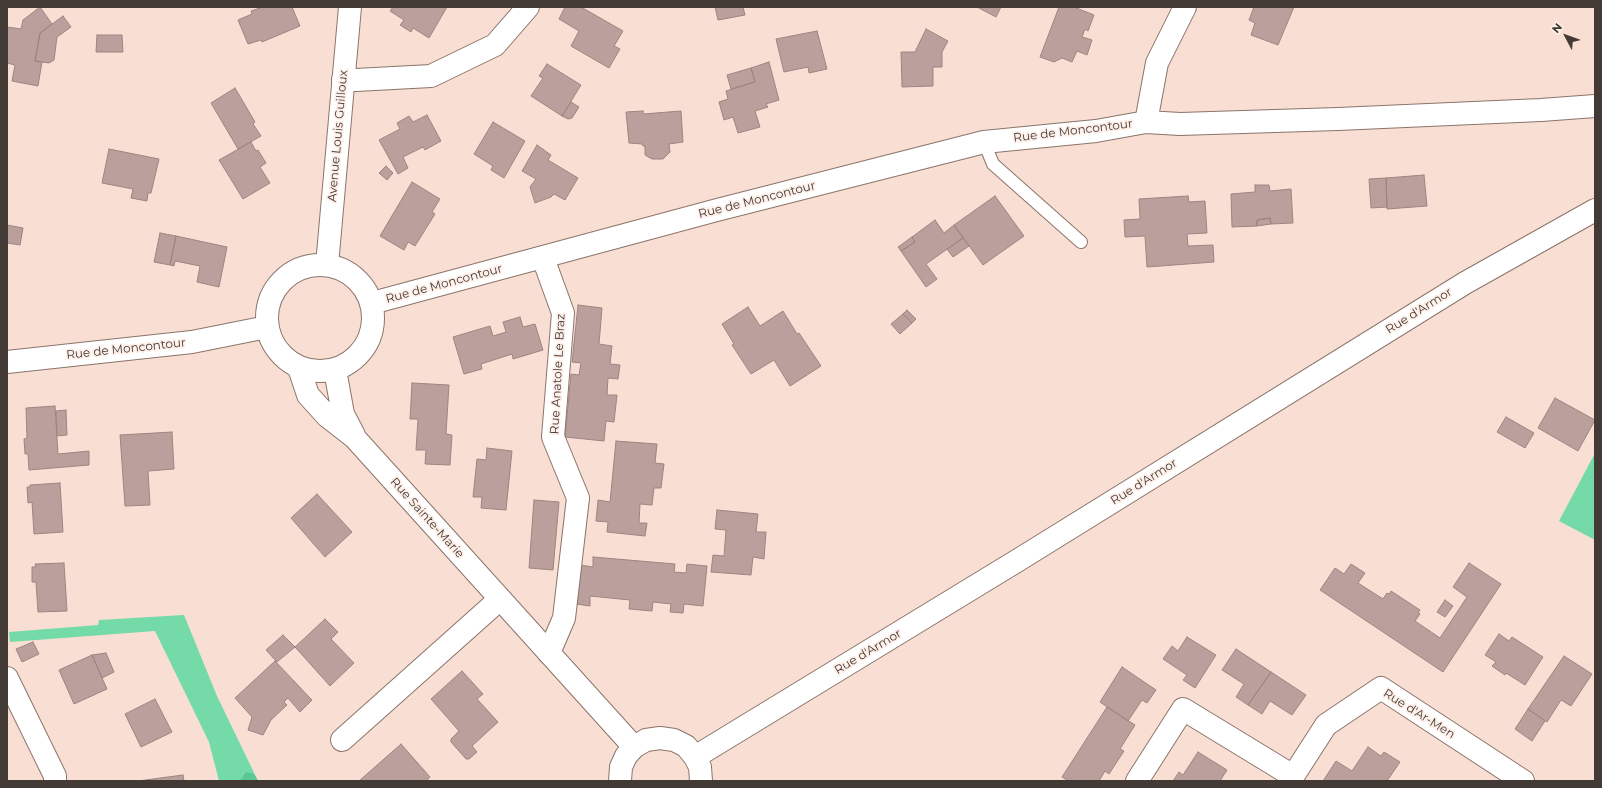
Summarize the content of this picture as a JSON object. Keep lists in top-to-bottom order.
{
  "streets": {
    "street": [
      "Rue de Moncontour",
      "Avenue Louis Guilloux",
      "Rue d'Armor",
      "Rue Anatole Le Braz",
      "Rue Sainte-Marie",
      "Rue d'Ar-Men"
    ]
  },
  "crossings": [
    ["Rue de Moncontour", "Avenue Louis Guilloux"],
    ["Rue de Moncontour", "Rue Anatole Le Braz"],
    ["Rue de Moncontour", "Rue Sainte-Marie"],
    ["Avenue Louis Guilloux", "Rue Sainte-Marie"],
    ["Rue Anatole Le Braz", "Rue Sainte-Marie"]
  ],
  "north": "top left"
}
